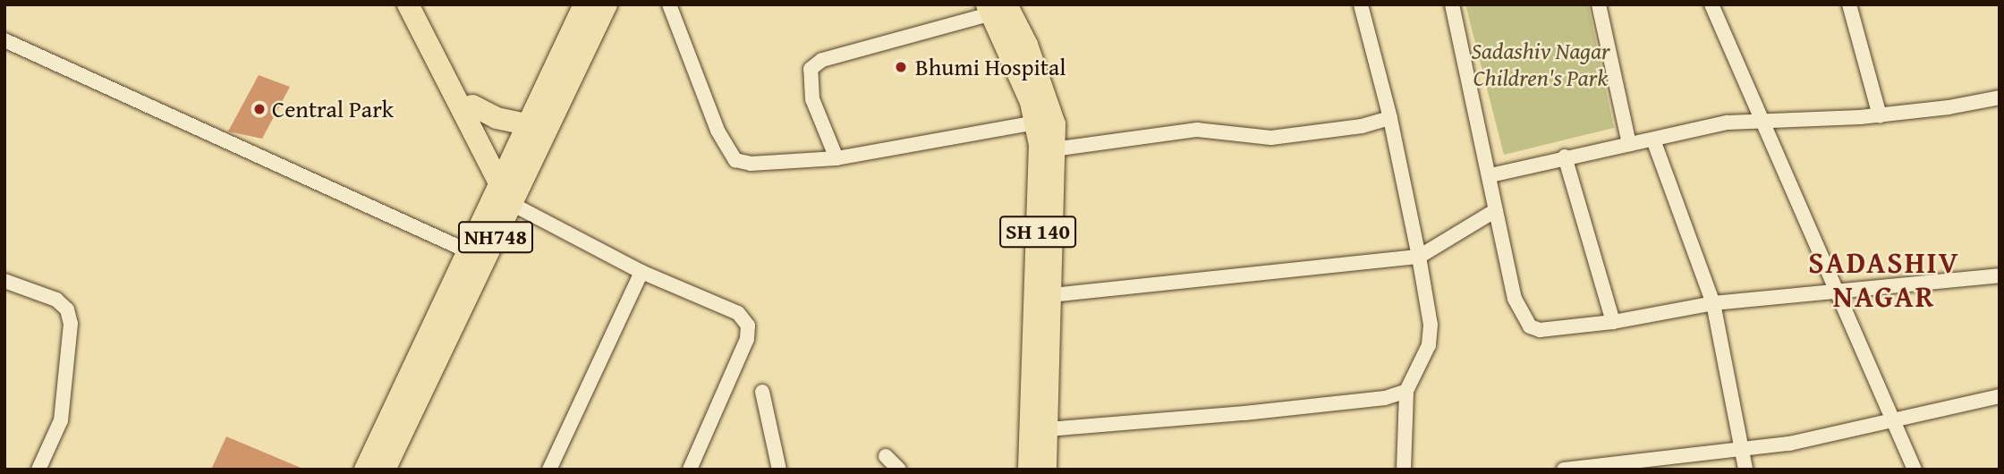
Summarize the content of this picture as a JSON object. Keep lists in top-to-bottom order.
{
  "streets": {
    "main road": ["SH 140", "NH748"]
  },
  "districts": ["SADASHIV NAGAR"],
  "parks": ["Sadashiv Nagar Children's Park"],
  "places": ["Bhumi Hospital", "Central Park"]
}
